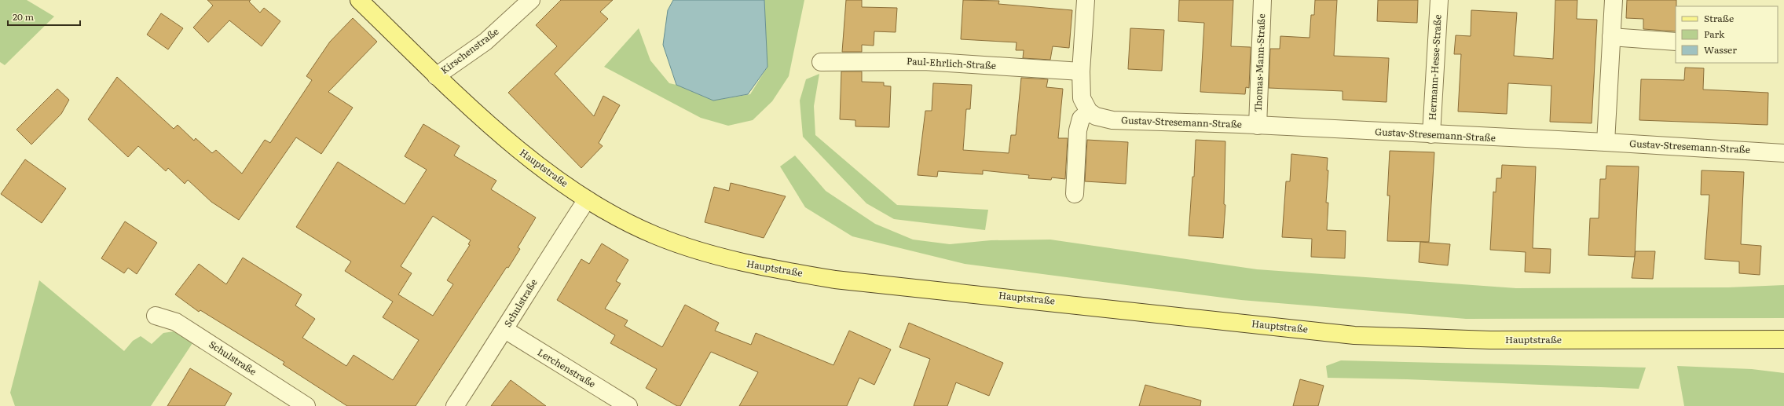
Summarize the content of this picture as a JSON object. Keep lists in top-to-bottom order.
{
  "streets": {
    "main road": ["Hauptstraße"],
    "street": [
      "Kirschenstraße",
      "Thomas-Mann-Straße",
      "Paul-Ehrlich-Straße",
      "Hermann-Hesse-Straße",
      "Gustav-Stresemann-Straße",
      "Schulstraße",
      "Lerchenstraße"
    ]
  },
  "crossings": [
    ["Kirschenstraße", "Hauptstraße"],
    ["Thomas-Mann-Straße", "Gustav-Stresemann-Straße"],
    ["Hermann-Hesse-Straße", "Gustav-Stresemann-Straße"],
    ["Hauptstraße", "Schulstraße"],
    ["Schulstraße", "Lerchenstraße"]
  ],
  "legend": ["Straße", "Park", "Wasser"],
  "scale_bar": "20 m"
}
